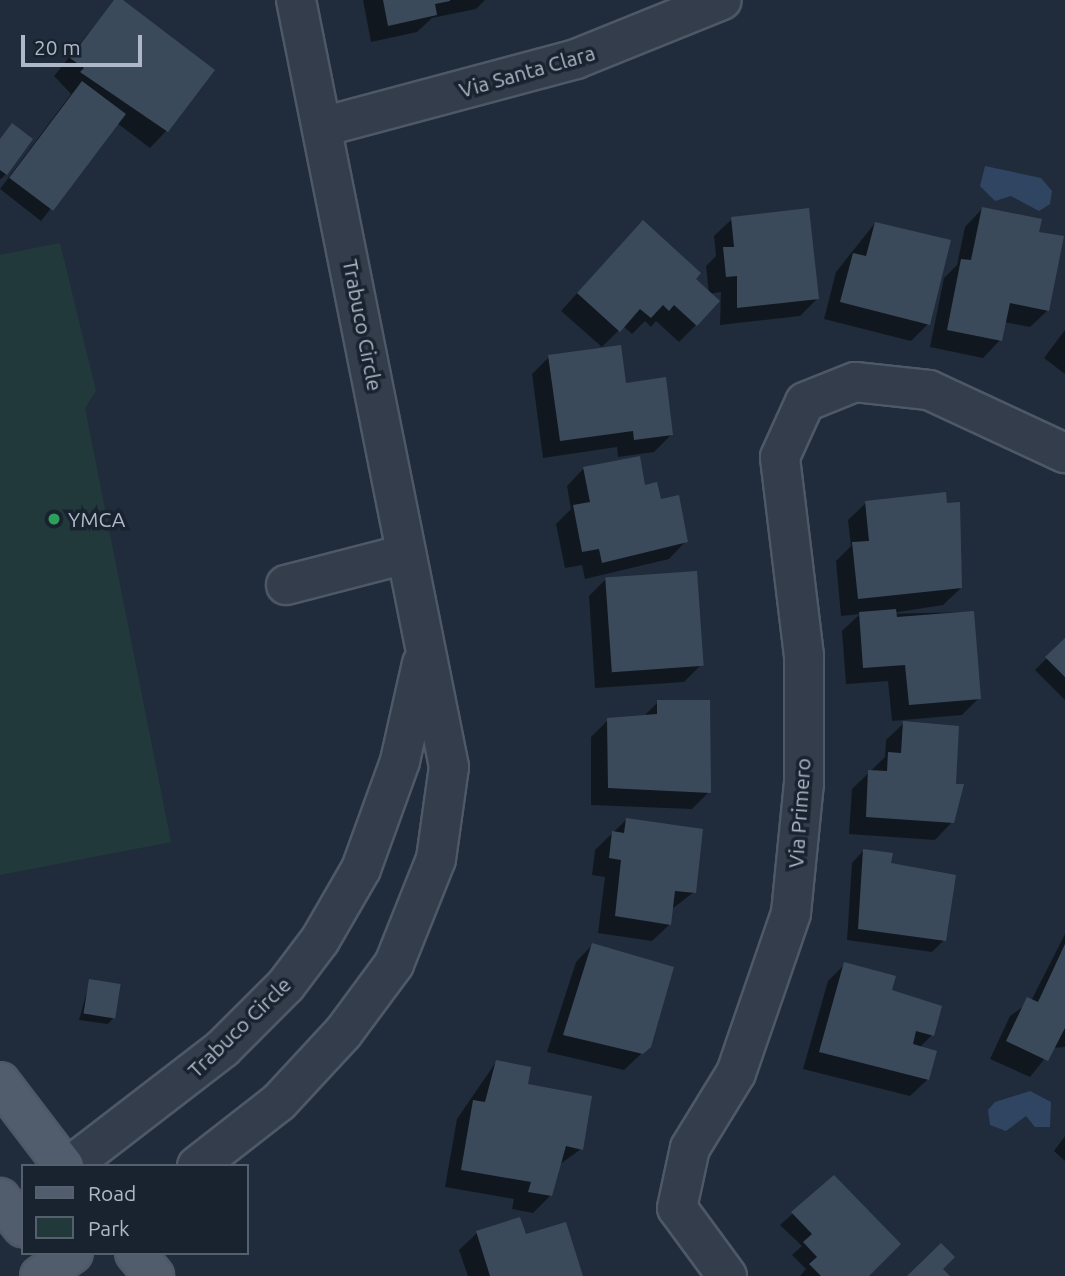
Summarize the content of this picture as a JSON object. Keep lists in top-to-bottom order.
{
  "streets": {
    "street": ["Via Santa Clara", "Trabuco Circle", "Via Primero"]
  },
  "crossings": [
    ["Via Santa Clara", "Trabuco Circle"]
  ],
  "places": ["YMCA"],
  "legend": ["Road", "Park"],
  "scale_bar": "20 m"
}
